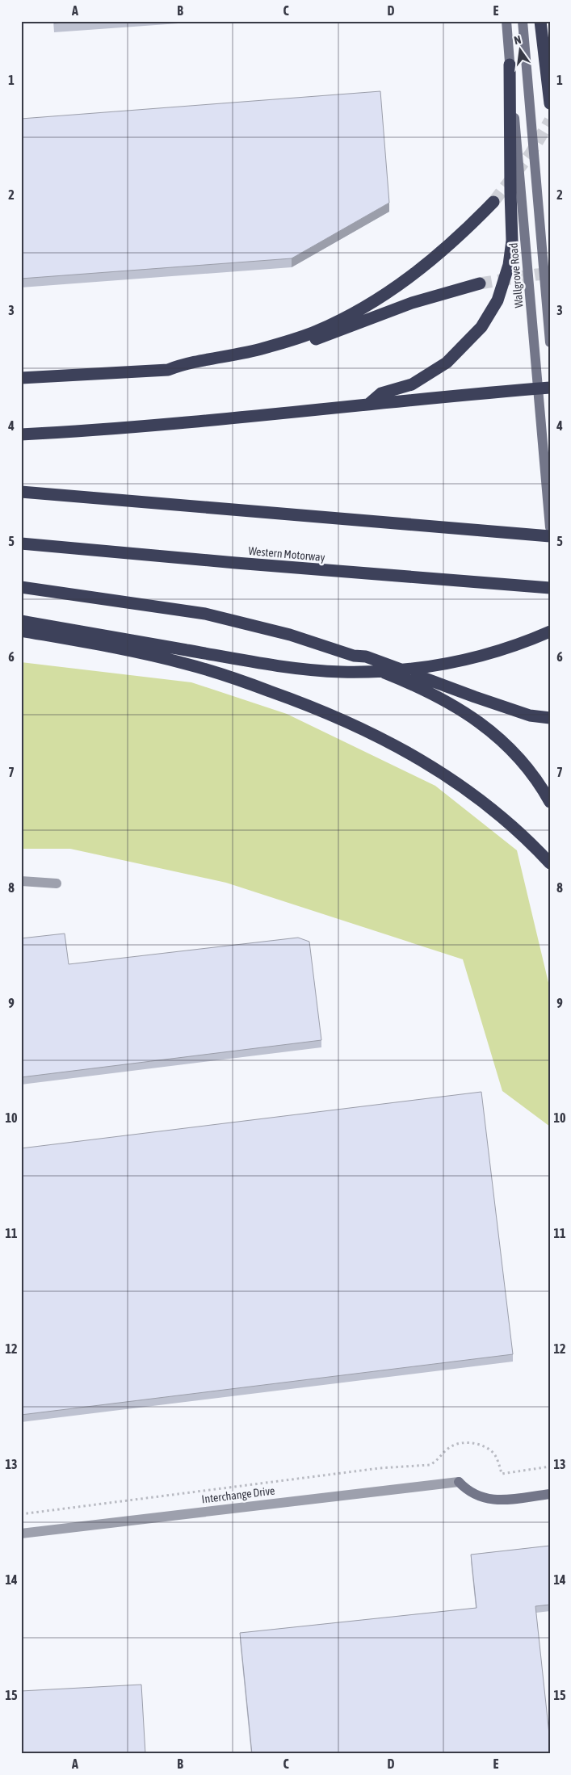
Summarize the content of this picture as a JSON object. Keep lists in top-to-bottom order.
{
  "streets": {
    "highway": ["Western Motorway"],
    "main road": ["Wallgrove Road"],
    "street": ["Interchange Drive"]
  },
  "north": "top",
  "grid": {
    "columns": [
      "A",
      "B",
      "C",
      "D",
      "E"
    ],
    "rows": [
      "1",
      "2",
      "3",
      "4",
      "5",
      "6",
      "7",
      "8",
      "9",
      "10",
      "11",
      "12",
      "13",
      "14",
      "15"
    ]
  }
}
